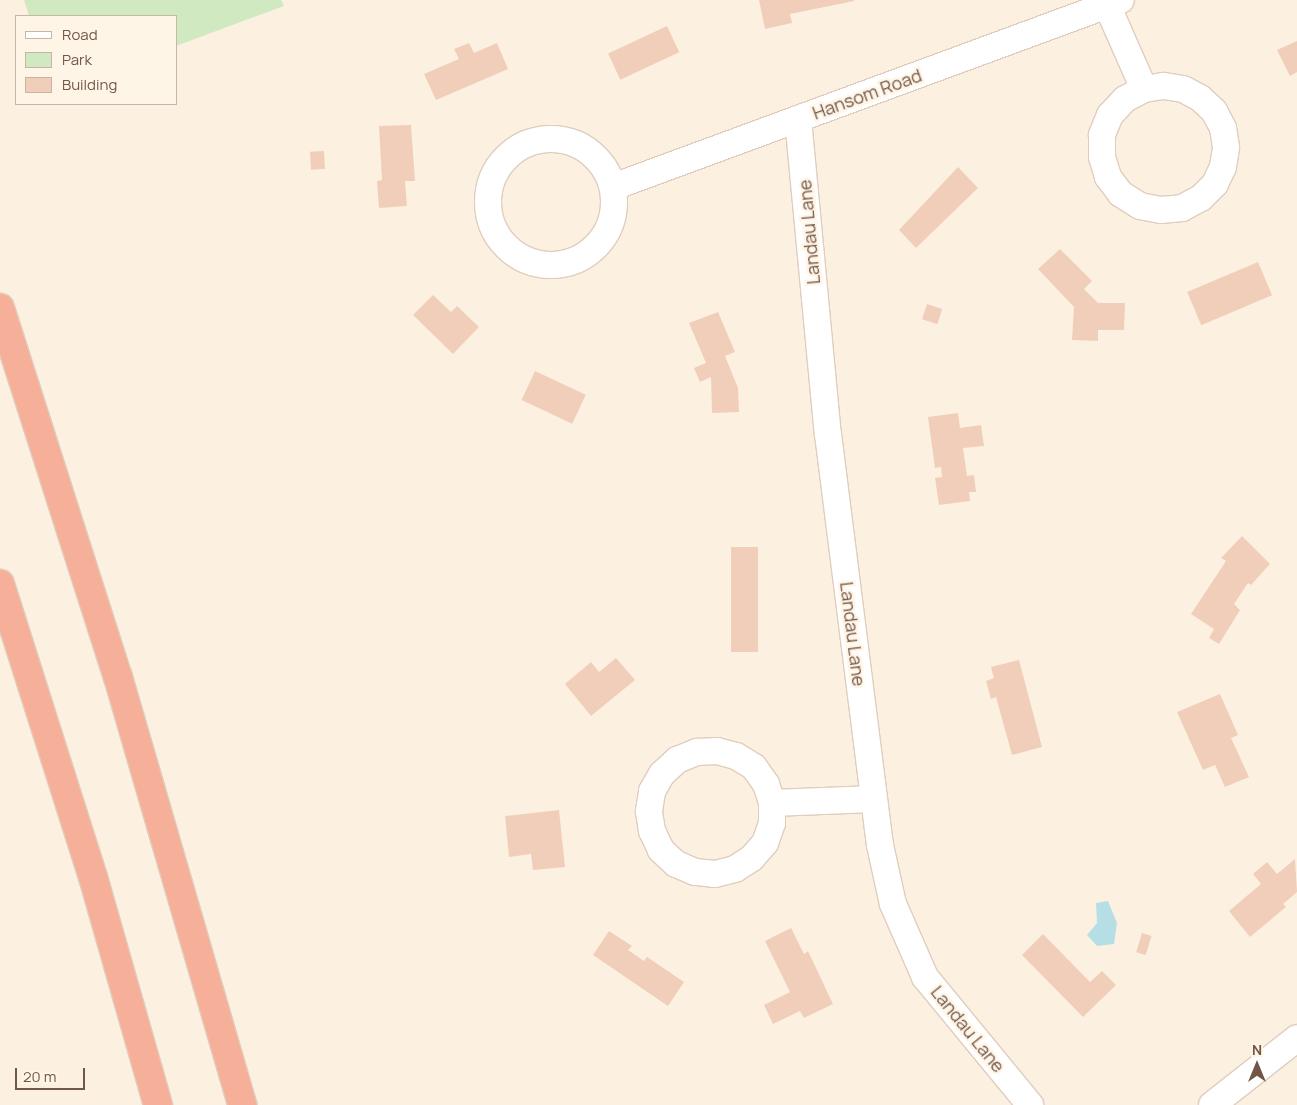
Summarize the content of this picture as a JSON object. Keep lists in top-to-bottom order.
{
  "streets": {
    "street": ["Hansom Road", "Landau Lane"]
  },
  "crossings": [
    ["Hansom Road", "Landau Lane"]
  ],
  "legend": ["Road", "Park", "Building"],
  "scale_bar": "20 m",
  "north": "top"
}
